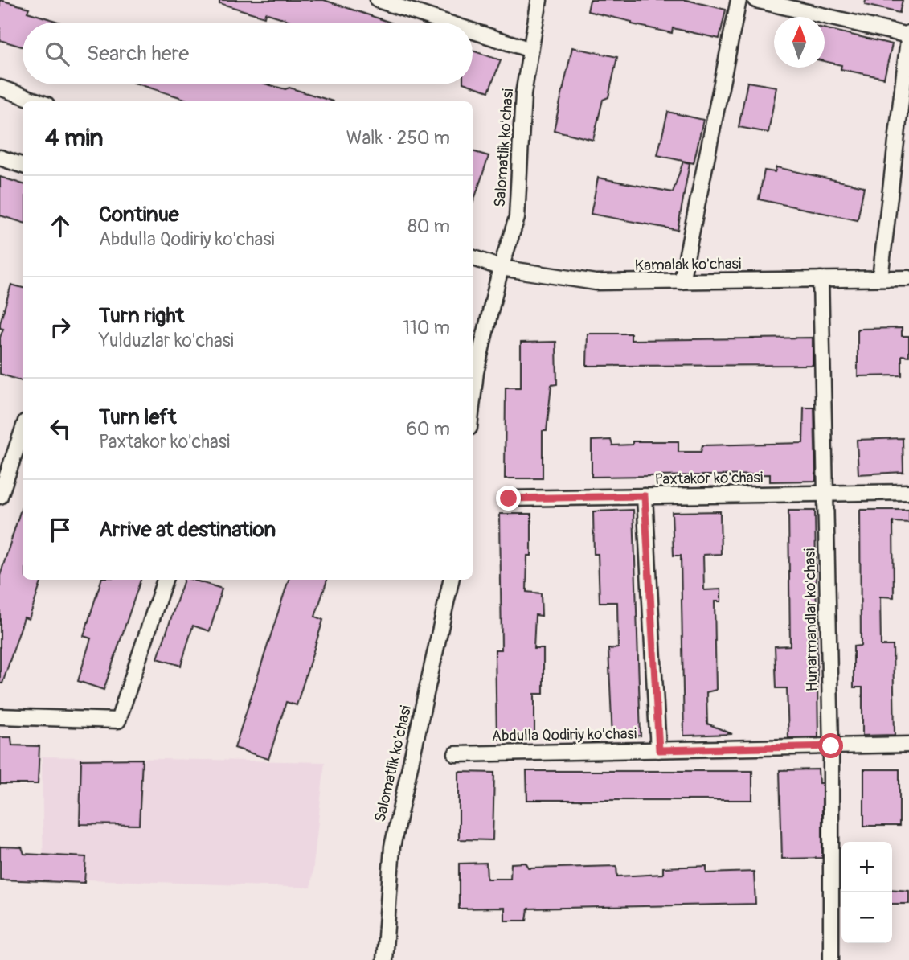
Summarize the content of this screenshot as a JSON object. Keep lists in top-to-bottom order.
{
  "streets": {
    "street": [
      "Salomatlik ko'chasi",
      "Kamalak ko'chasi",
      "Paxtakor ko'chasi",
      "Hunarmandlar ko'chasi",
      "Abdulla Qodiriy ko'chasi"
    ]
  },
  "crossings": [
    ["Salomatlik ko'chasi", "Kamalak ko'chasi"],
    ["Kamalak ko'chasi", "Hunarmandlar ko'chasi"],
    ["Paxtakor ko'chasi", "Hunarmandlar ko'chasi"],
    ["Hunarmandlar ko'chasi", "Abdulla Qodiriy ko'chasi"]
  ],
  "north": "top",
  "page": {
    "search": "Search here",
    "heading": ["4 min", "Walk · 250 m"],
    "list": [
      ["Continue", "Abdulla Qodiriy ko'chasi", "80 m"],
      ["Turn right", "Yulduzlar ko'chasi", "110 m"],
      ["Turn left", "Paxtakor ko'chasi", "60 m"],
      "Arrive at destination"
    ],
    "map_buttons": ["+", "−"]
  }
}
